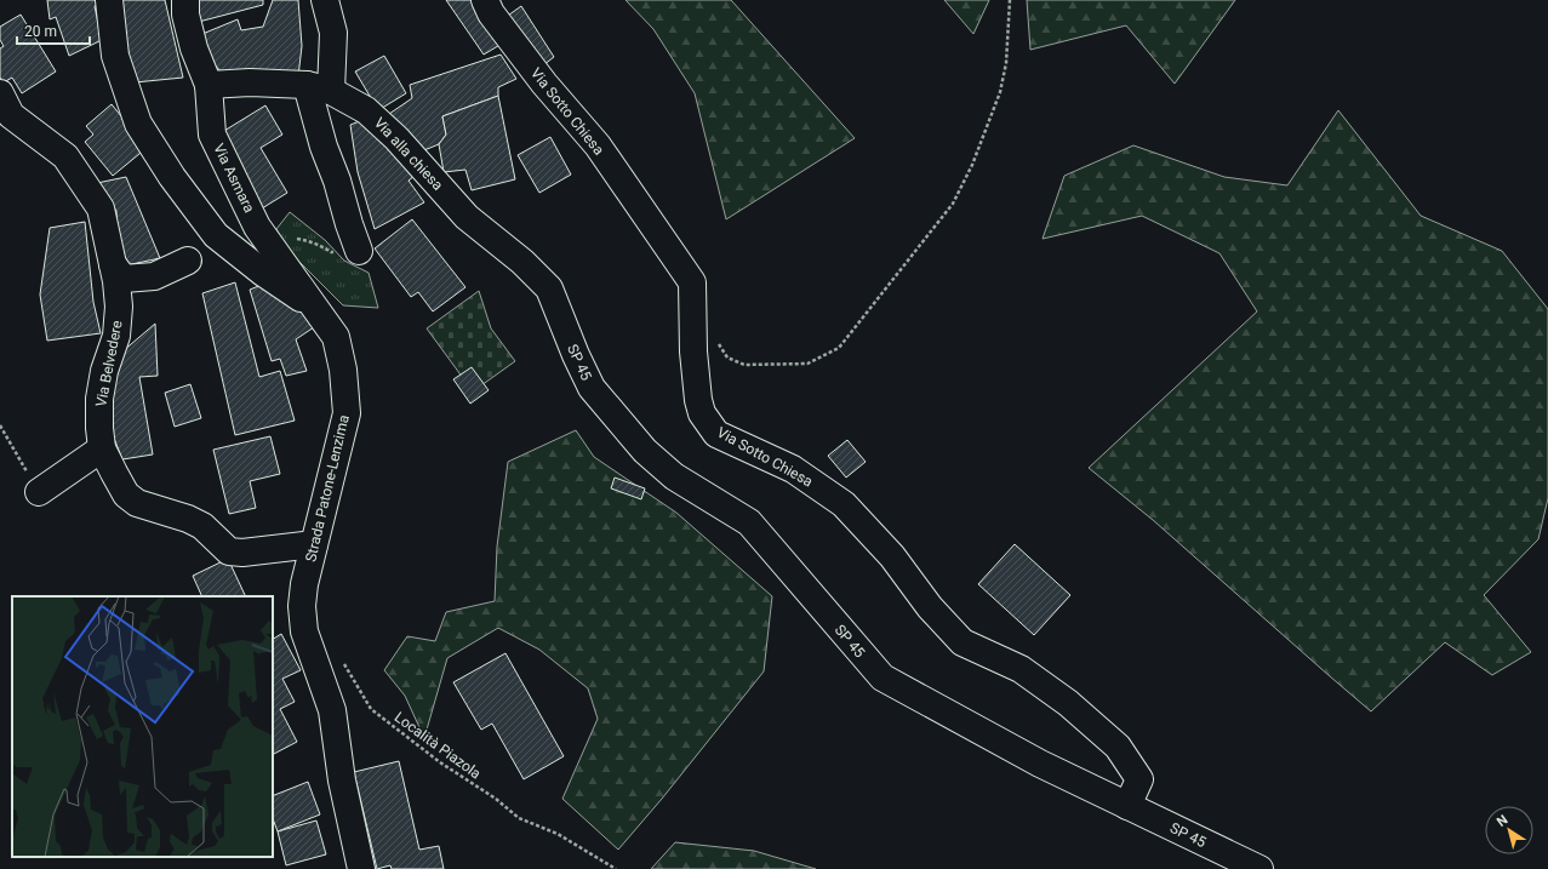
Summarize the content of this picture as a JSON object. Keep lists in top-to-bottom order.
{
  "streets": {
    "street": [
      "Via Sotto Chiesa",
      "Via alla chiesa",
      "Via Asmara",
      "SP 45",
      "Via Belvedere",
      "Strada Patone-Lenzima"
    ],
    "path": ["Località Piazola"]
  },
  "crossings": [
    ["Via Sotto Chiesa", "SP 45"],
    ["Via alla chiesa", "Via Asmara"],
    ["Via alla chiesa", "SP 45"],
    ["Via Asmara", "Strada Patone-Lenzima"],
    ["Via Belvedere", "Strada Patone-Lenzima"]
  ],
  "scale_bar": "20 m",
  "north": "top left"
}
